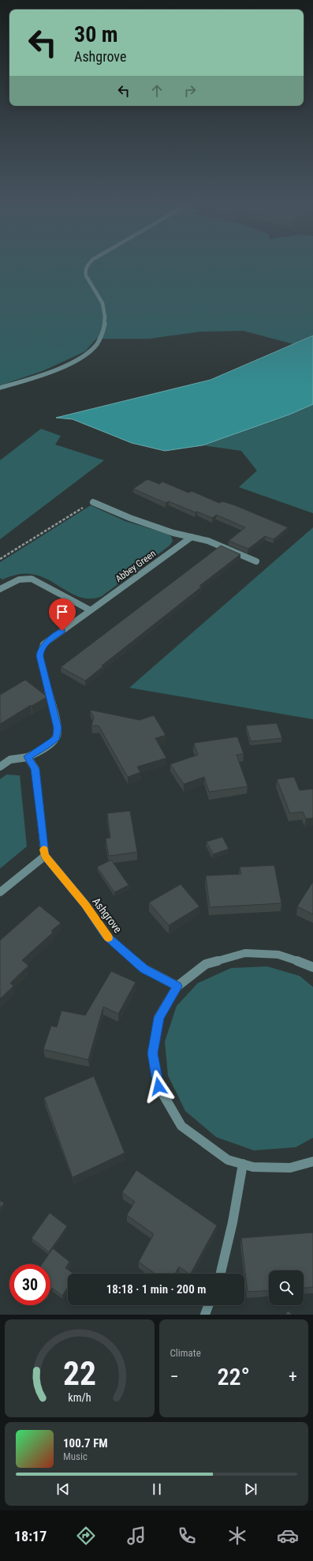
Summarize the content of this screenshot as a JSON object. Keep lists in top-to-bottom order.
{
  "streets": {
    "street": ["Abbey Green", "Ashgrove"]
  },
  "page": {
    "turn": ["30 m", "Ashgrove"],
    "limit": "30",
    "trip": "18:18 · 1 min · 200 m",
    "tile": "Climate",
    "heat": ["−", "22°", "+"],
    "song": ["100.7 FM", "Music"],
    "tabs": "18:17",
    "gauge": ["22", "km/h"]
  }
}
